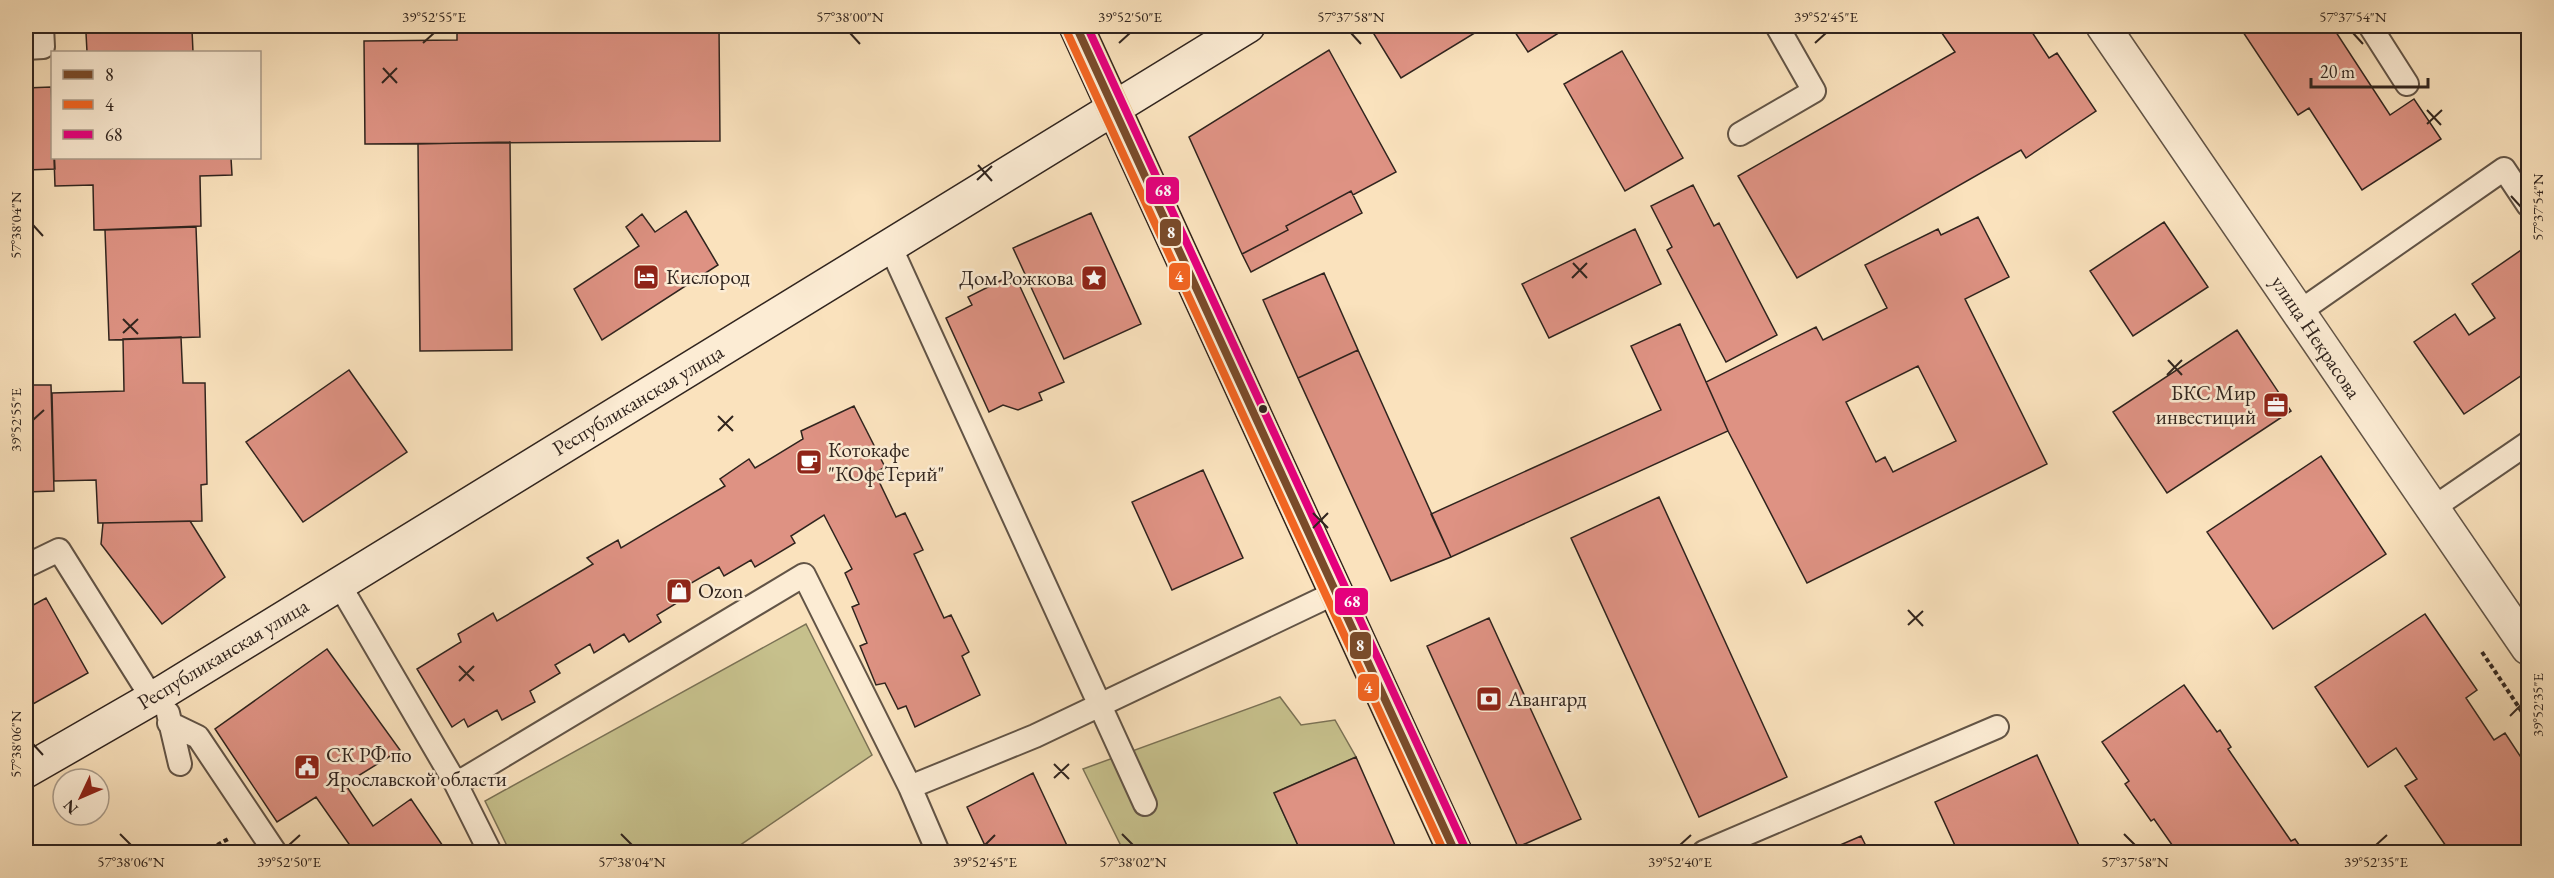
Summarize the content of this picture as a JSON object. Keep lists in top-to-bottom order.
{
  "streets": {
    "main road": ["улица Некрасова", "Республиканская улица"]
  },
  "places": {
    "hotel": ["Кислород"],
    "place": ["Дом Рожкова"],
    "office": ["БКС Мир инвестиций"],
    "cafe": ["Котокафе \"КОфеТерий\""],
    "shop": ["Ozon"],
    "bank": ["Авангард"],
    "public building": ["СК РФ по Ярославской области"]
  },
  "lines": ["transit line 8", "transit line 68", "transit line 4"],
  "legend": ["8", "4", "68"],
  "scale_bar": "20 m",
  "north": "bottom left",
  "coordinates": [
    "39°52'55\"E",
    "57°38'00\"N",
    "39°52'50\"E",
    "57°37'58\"N",
    "39°52'45\"E",
    "57°37'54\"N",
    "57°38'04\"N",
    "39°52'35\"E",
    "57°38'06\"N",
    "57°38'02\"N",
    "39°52'40\"E"
  ]
}
